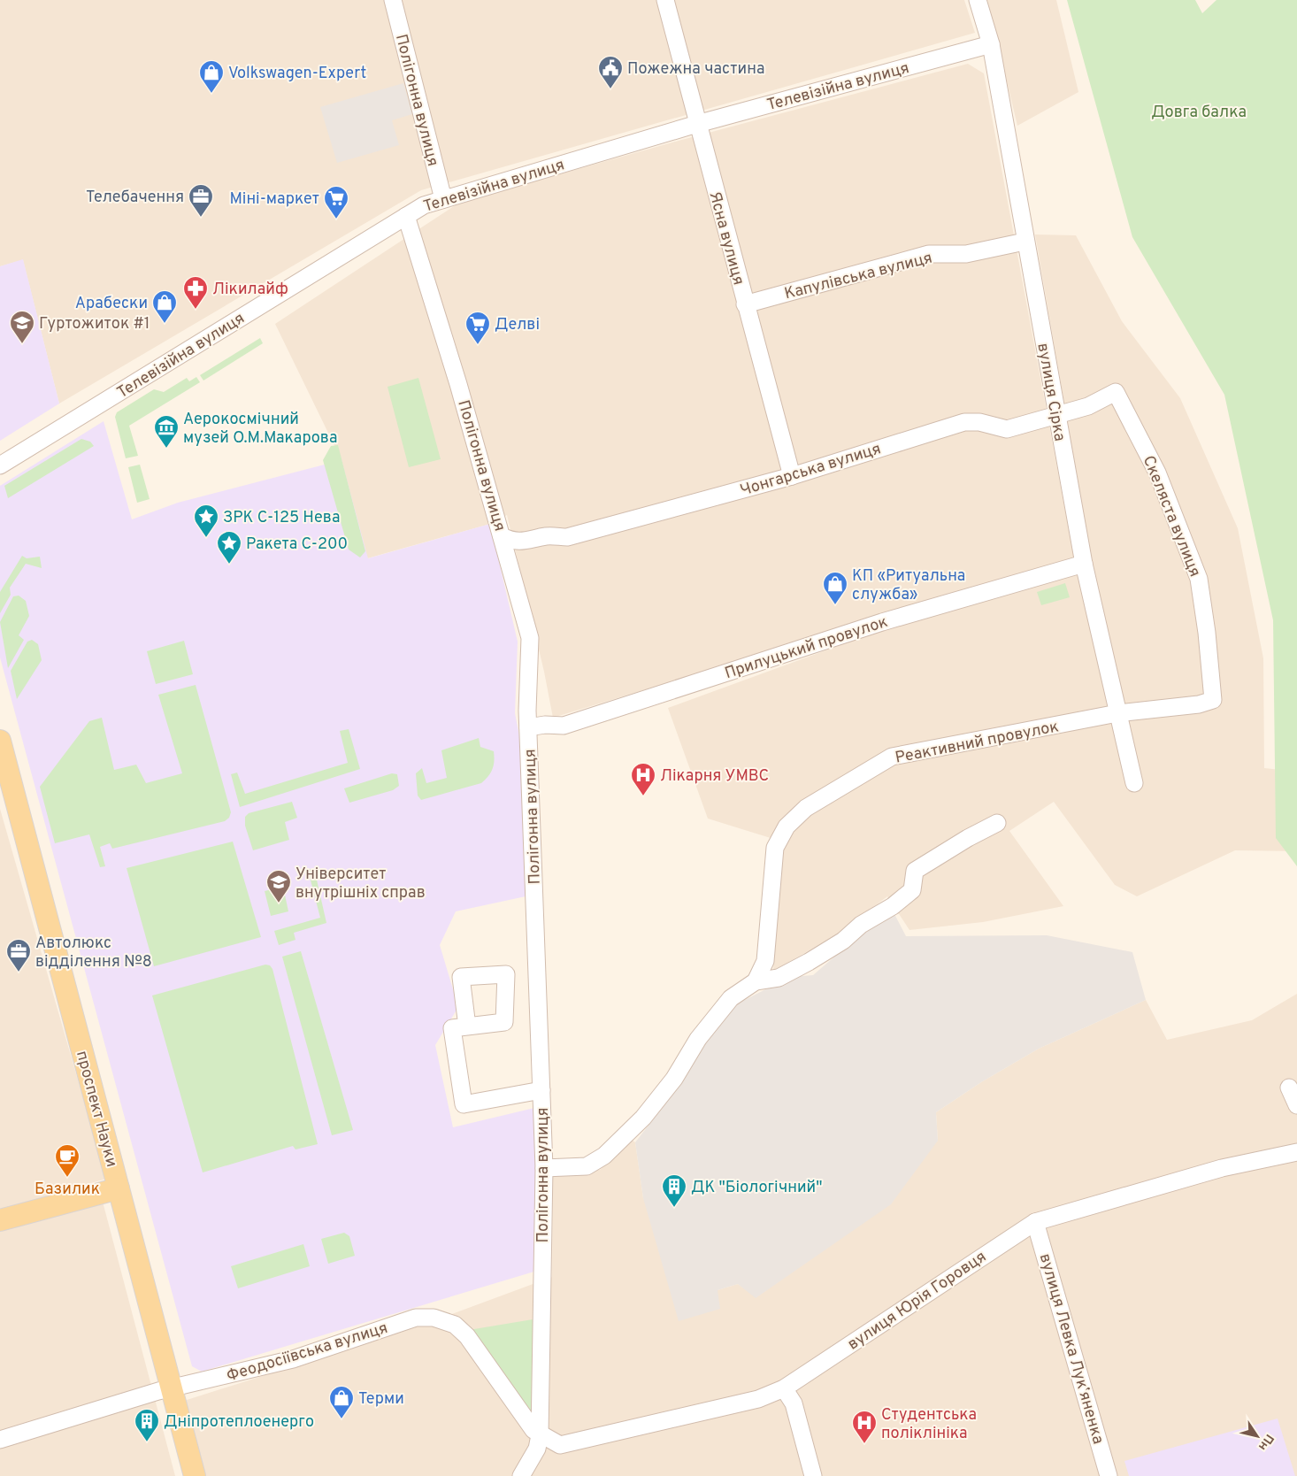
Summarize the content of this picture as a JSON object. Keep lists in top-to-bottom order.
{
  "streets": {
    "main road": ["проспект Науки"],
    "street": [
      "Телевізійна вулиця",
      "Полігонна вулиця",
      "Ясна вулиця",
      "Капулівська вулиця",
      "вулиця Сірка",
      "Чонгарська вулиця",
      "Скеляста вулиця",
      "Прилуцький провулок",
      "Реактивний провулок",
      "вулиця Юрія Горовця",
      "вулиця Левка Лукʼяненка",
      "Феодосіївська вулиця"
    ]
  },
  "crossings": [
    ["Телевізійна вулиця", "Полігонна вулиця"],
    ["Телевізійна вулиця", "Ясна вулиця"],
    ["Телевізійна вулиця", "вулиця Сірка"],
    ["Полігонна вулиця", "Чонгарська вулиця"],
    ["Полігонна вулиця", "Прилуцький провулок"],
    ["Полігонна вулиця", "вулиця Юрія Горовця"],
    ["Полігонна вулиця", "Феодосіївська вулиця"],
    ["Ясна вулиця", "Капулівська вулиця"],
    ["Ясна вулиця", "Чонгарська вулиця"],
    ["Капулівська вулиця", "вулиця Сірка"],
    ["вулиця Сірка", "Чонгарська вулиця"],
    ["вулиця Сірка", "Прилуцький провулок"],
    ["вулиця Сірка", "Реактивний провулок"],
    ["Чонгарська вулиця", "Скеляста вулиця"],
    ["Скеляста вулиця", "Реактивний провулок"],
    ["проспект Науки", "Феодосіївська вулиця"],
    ["вулиця Юрія Горовця", "вулиця Левка Лукʼяненка"],
    ["вулиця Юрія Горовця", "Феодосіївська вулиця"]
  ],
  "parks": ["Довга балка"],
  "places": {
    "public building": ["Пожежна частина"],
    "shop": [
      "Volkswagen-Expert",
      "Арабески",
      "КП «Ритуальна служба»",
      "Терми"
    ],
    "office": ["Телебачення", "Автолюкс відділення №8"],
    "supermarket": ["Міні-маркет", "Делві"],
    "pharmacy": ["Лікилайф"],
    "school or university": ["Гуртожиток #1", "Університет внутрішніх справ"],
    "museum": ["Аерокосмічний музей О.М.Макарова"],
    "place": ["ЗРК С-125 Нева", "Ракета С-200"],
    "hospital": ["Лікарня УМВС", "Студентська поліклініка"],
    "cafe": ["Базилик"],
    "building": ["ДК \"Біологічний\"", "Дніпротеплоенерго"]
  },
  "north": "bottom right"
}
